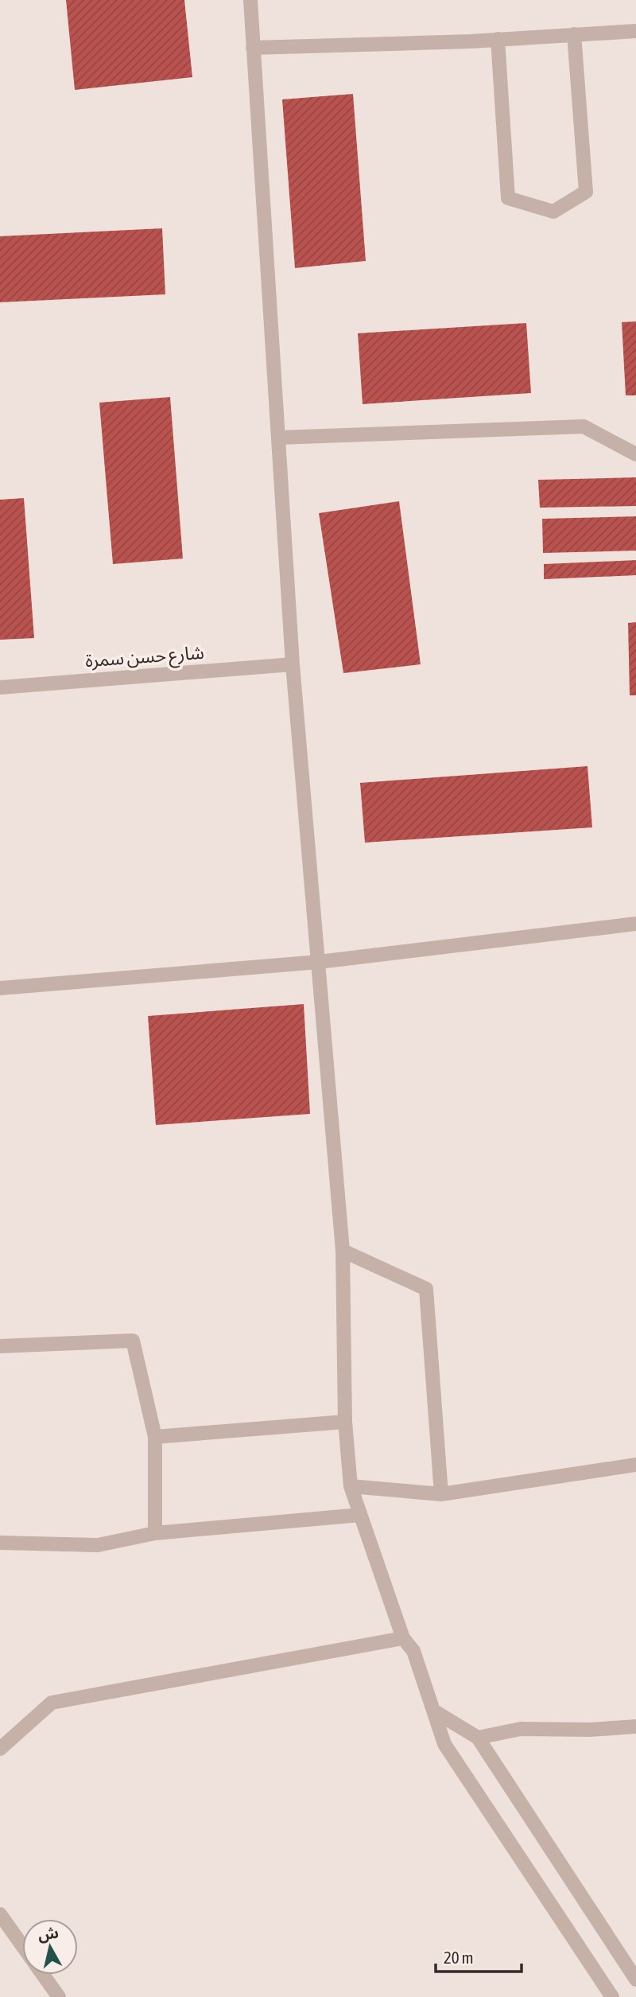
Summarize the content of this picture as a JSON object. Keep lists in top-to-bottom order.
{
  "streets": {
    "street": ["شارع حسن سمرة"]
  },
  "scale_bar": "20 m",
  "north": "top"
}
